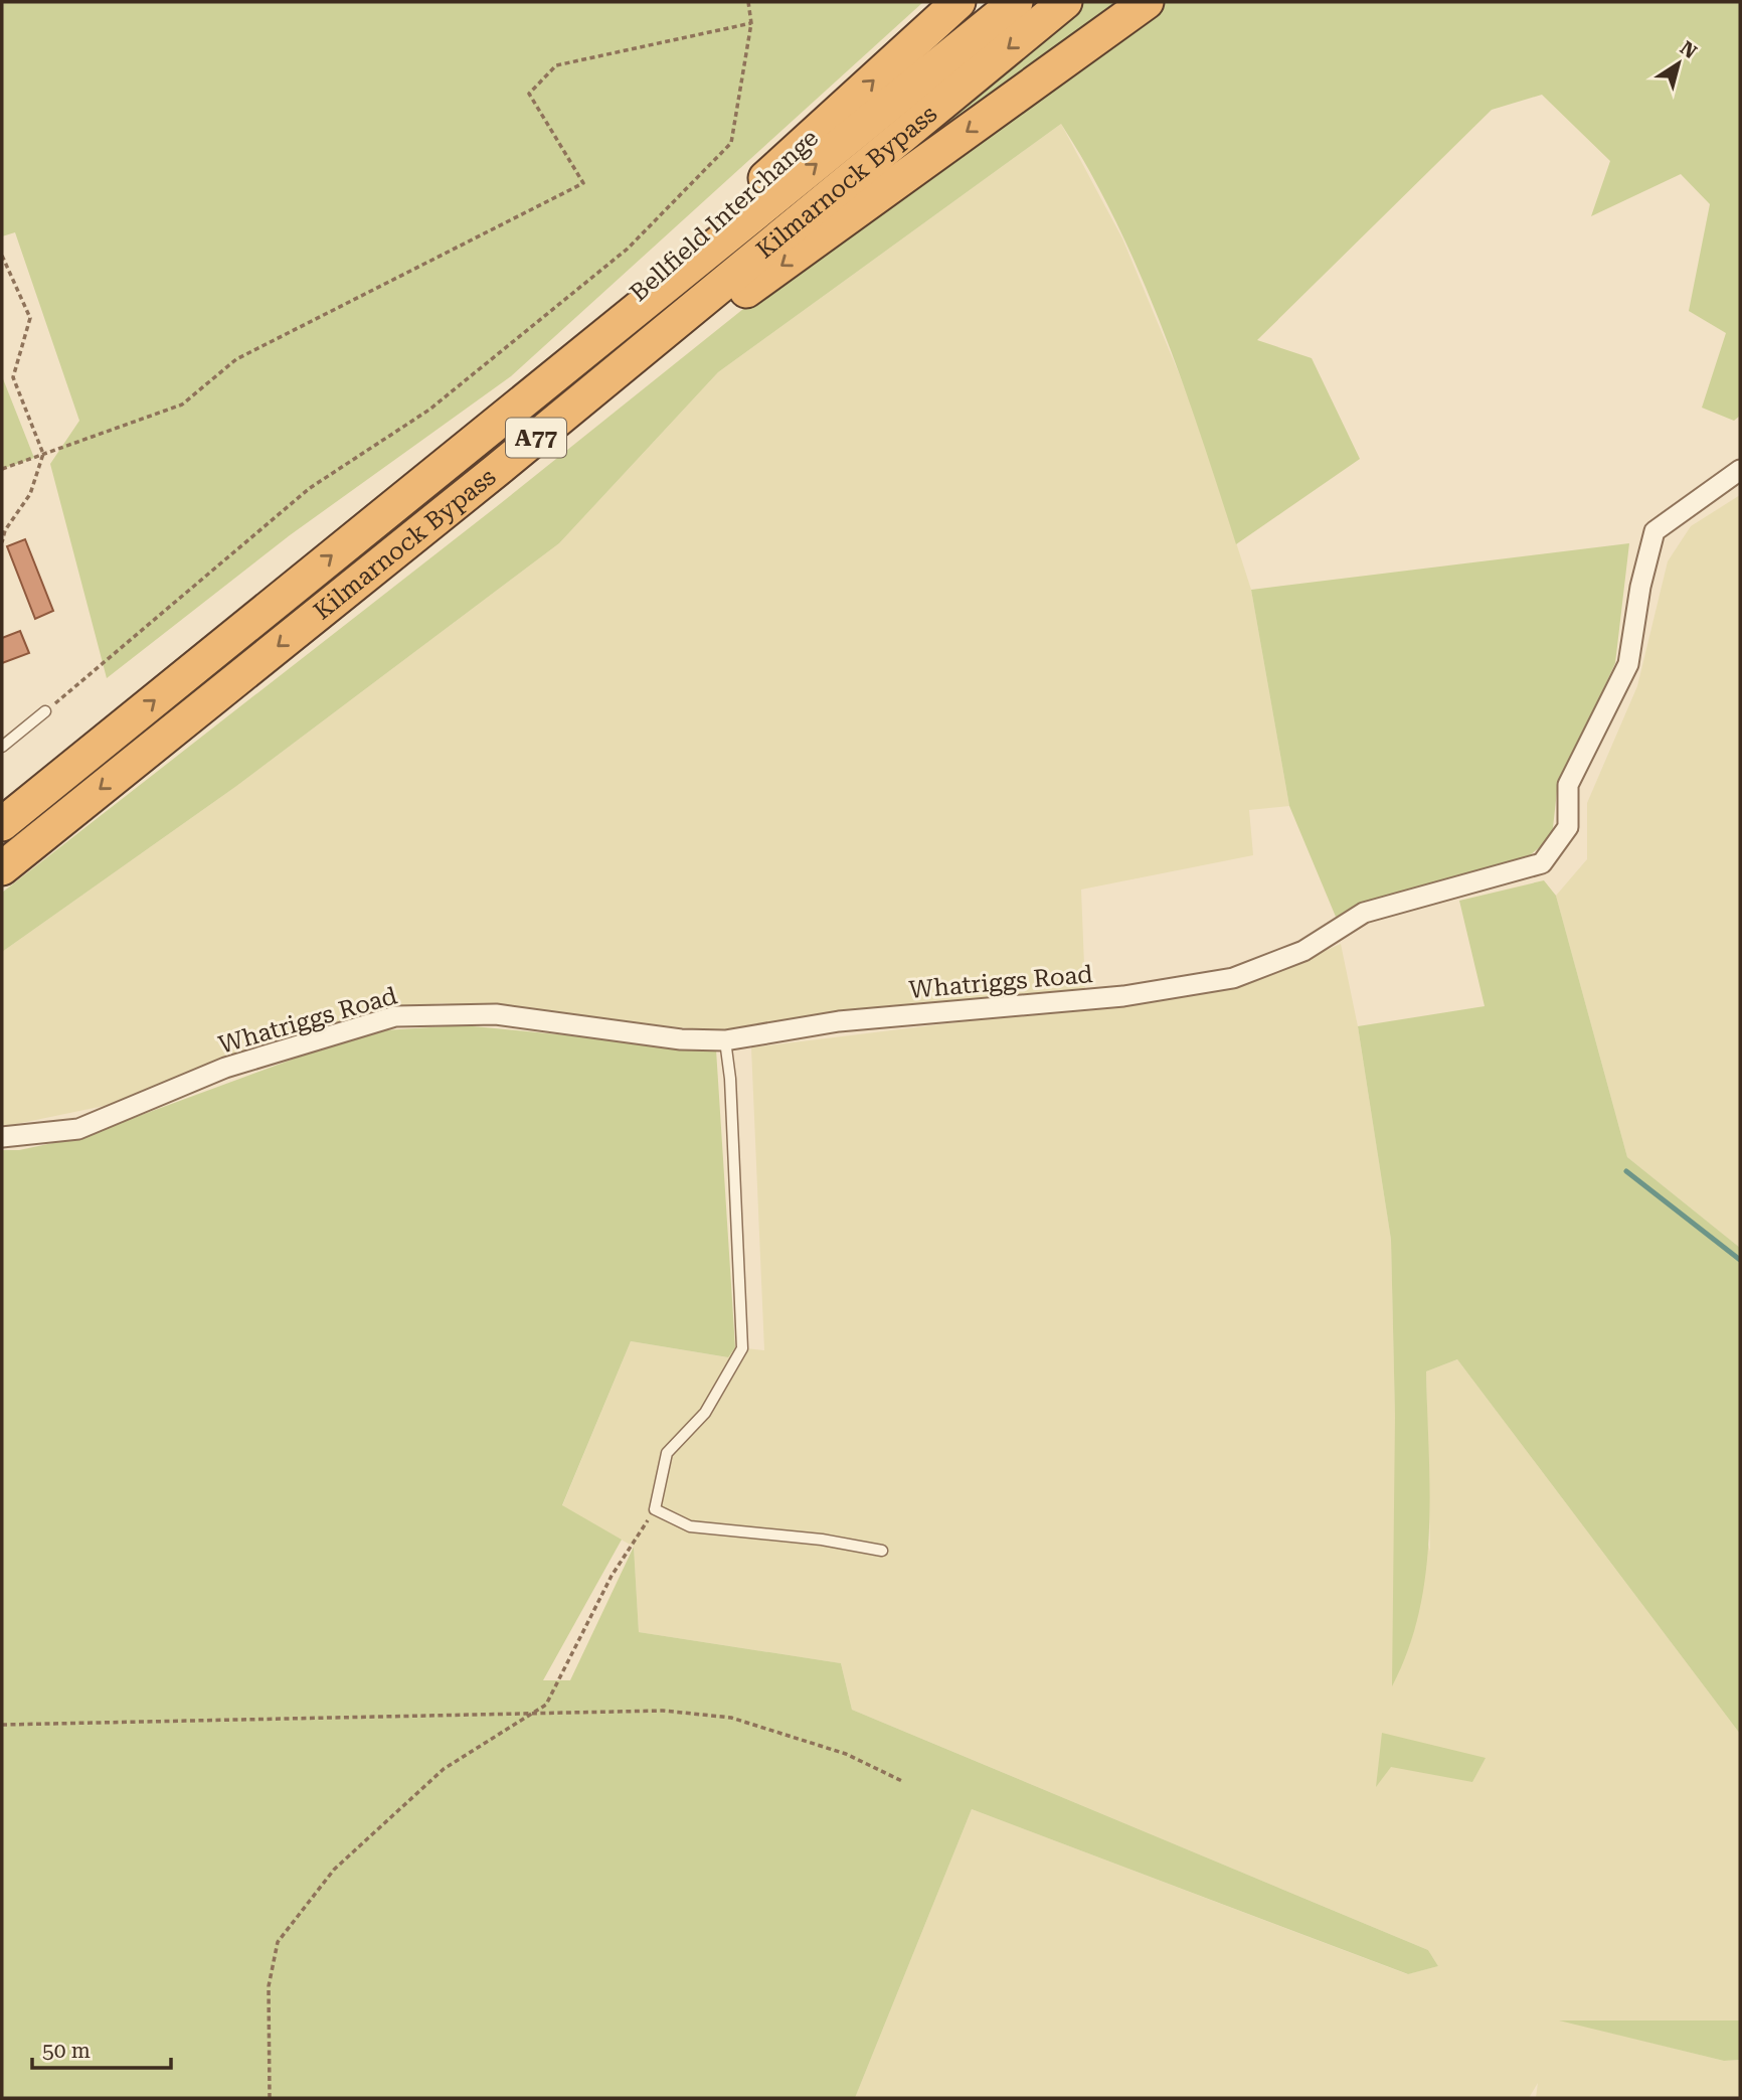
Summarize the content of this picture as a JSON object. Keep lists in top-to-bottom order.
{
  "streets": {
    "highway": ["Kilmarnock Bypass", "Bellfield Interchange", "A77"],
    "street": ["Whatriggs Road"]
  },
  "crossings": [
    ["Kilmarnock Bypass", "Bellfield Interchange"],
    ["Kilmarnock Bypass", "A77"]
  ],
  "scale_bar": "50 m",
  "north": "top right"
}
